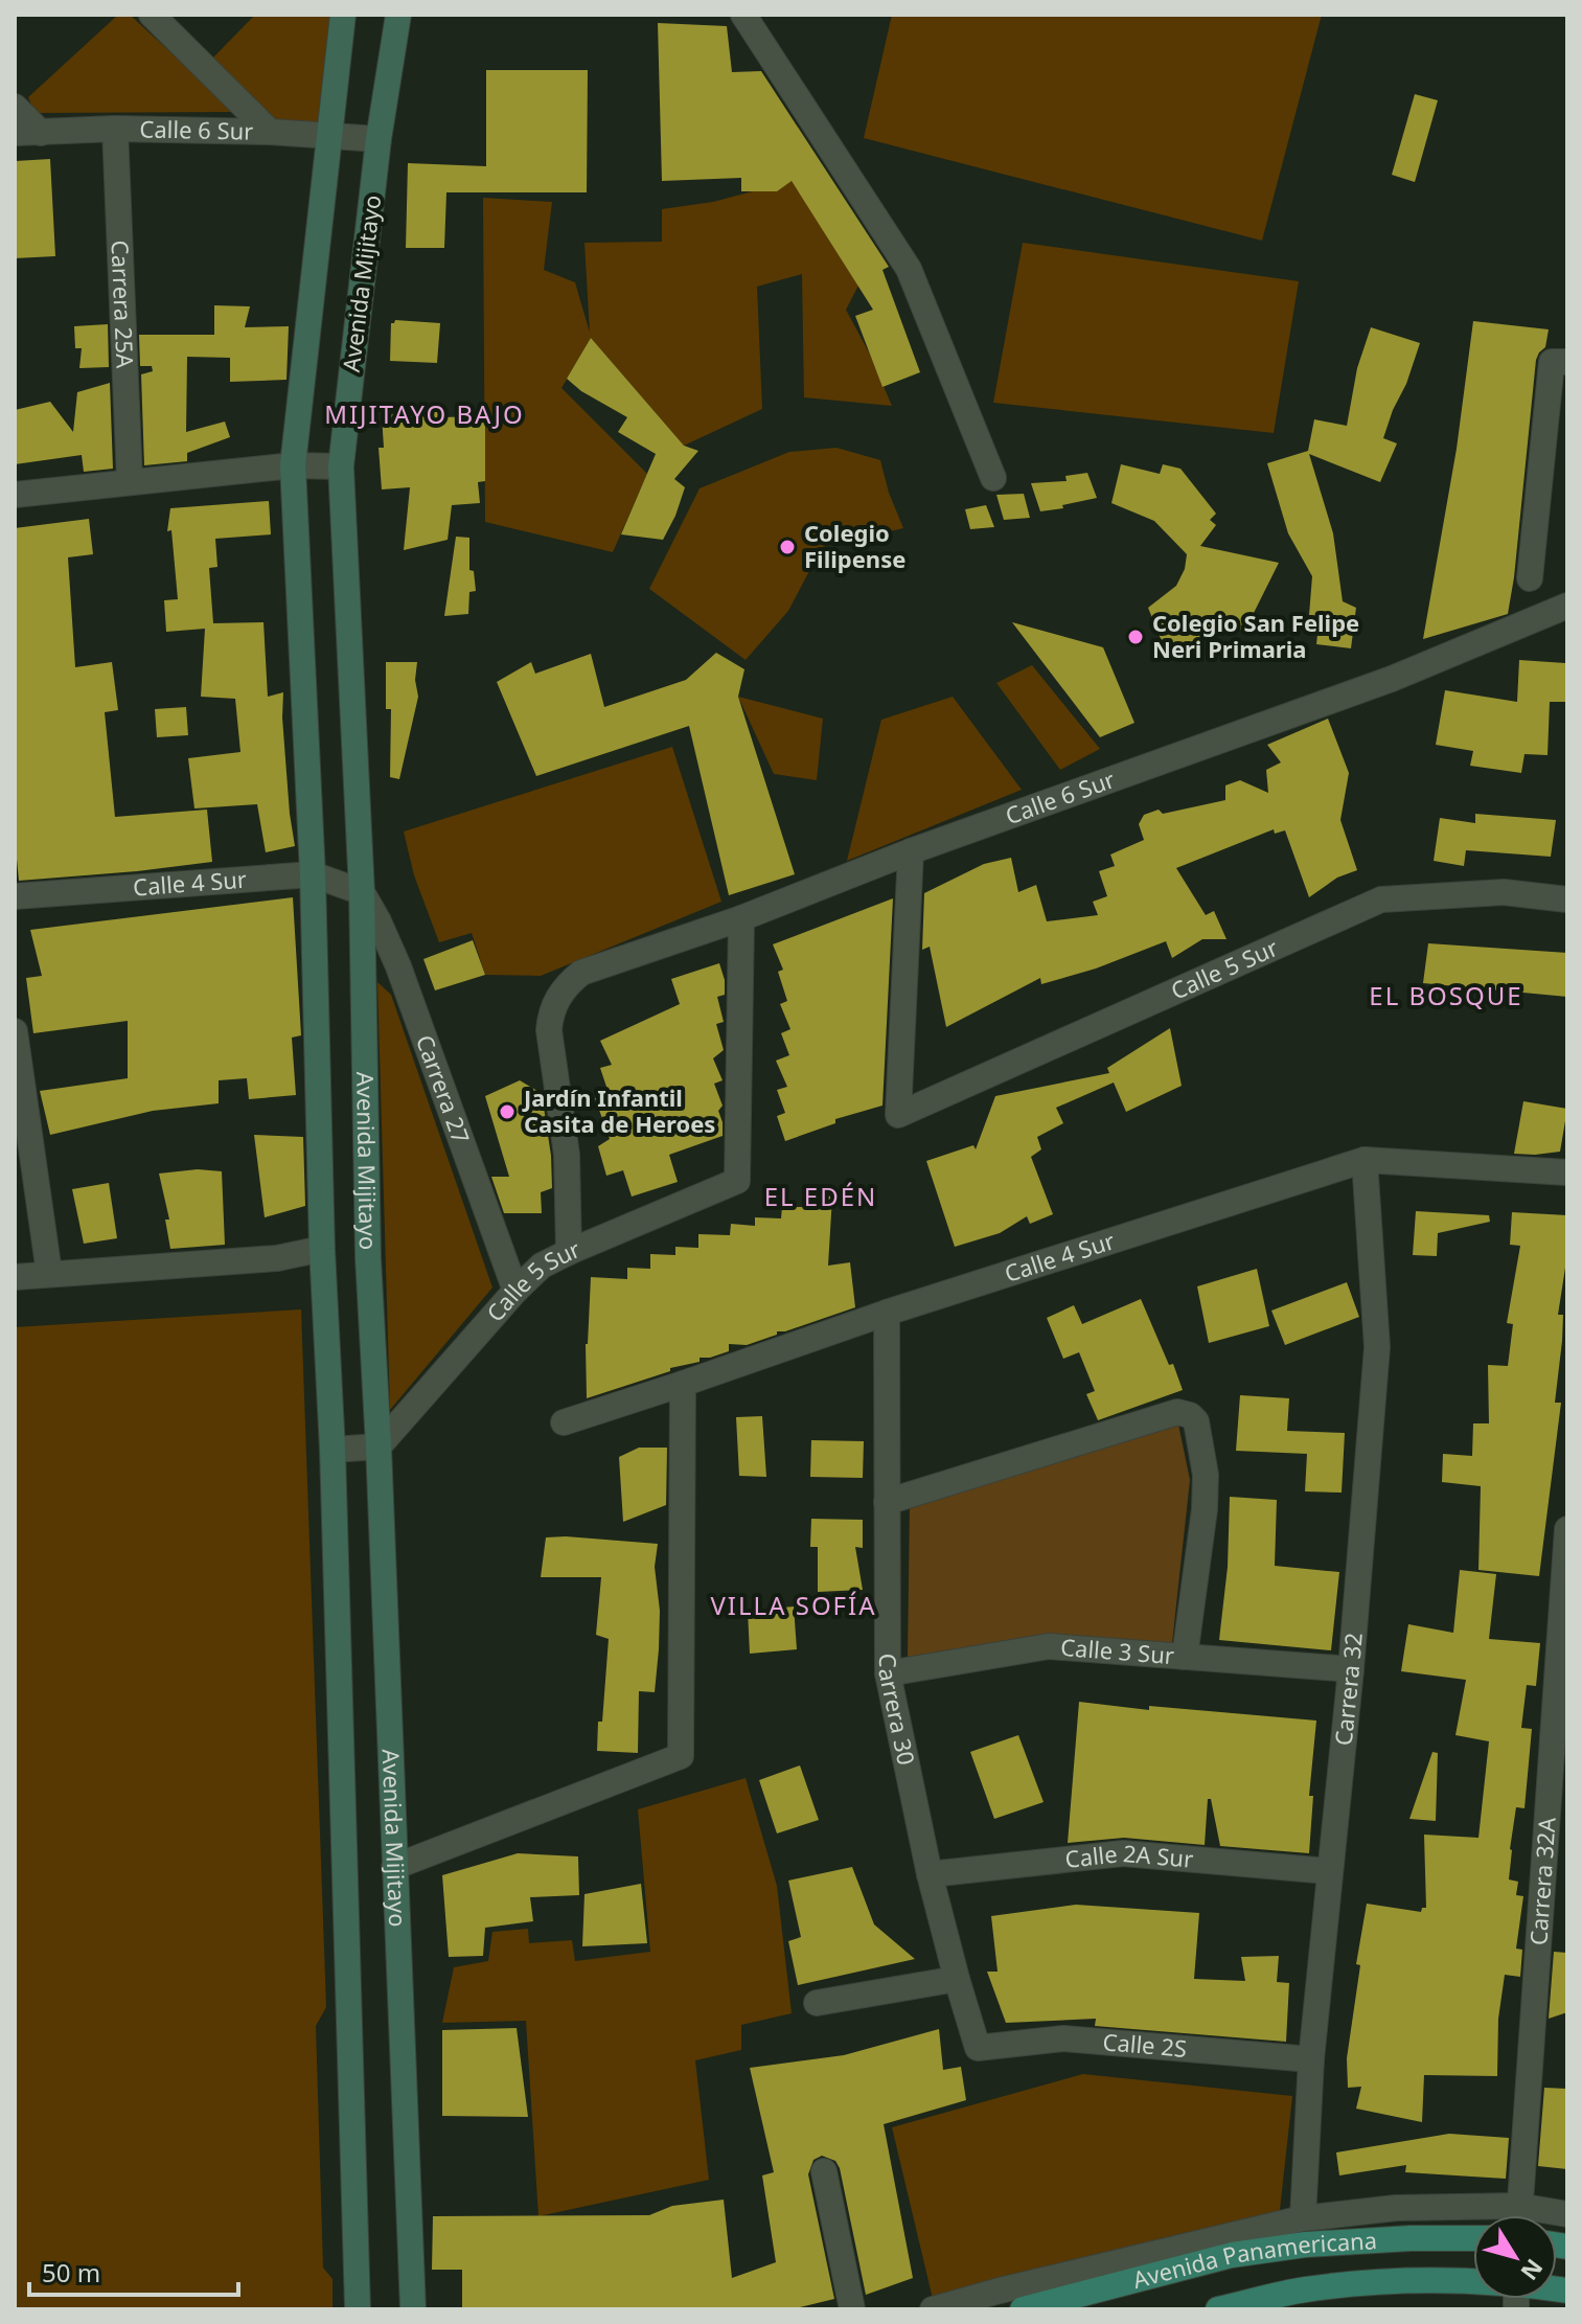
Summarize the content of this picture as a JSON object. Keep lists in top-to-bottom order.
{
  "streets": {
    "main road": ["Avenida Mijitayo", "Avenida Panamericana"],
    "street": [
      "Calle 6 Sur",
      "Carrera 25A",
      "Calle 4 Sur",
      "Calle 5 Sur",
      "Carrera 27",
      "Calle 3 Sur",
      "Carrera 32",
      "Carrera 30",
      "Calle 2A Sur",
      "Carrera 32A",
      "Calle 2S"
    ]
  },
  "crossings": [
    ["Calle 6 Sur", "Avenida Mijitayo"],
    ["Calle 6 Sur", "Carrera 25A"],
    ["Calle 6 Sur", "Calle 5 Sur"],
    ["Avenida Mijitayo", "Calle 4 Sur"],
    ["Avenida Mijitayo", "Calle 5 Sur"],
    ["Avenida Mijitayo", "Carrera 27"],
    ["Calle 4 Sur", "Carrera 27"],
    ["Calle 4 Sur", "Carrera 32"],
    ["Calle 4 Sur", "Carrera 30"],
    ["Calle 5 Sur", "Carrera 27"],
    ["Calle 3 Sur", "Carrera 32"],
    ["Calle 3 Sur", "Carrera 30"],
    ["Carrera 32", "Calle 2A Sur"],
    ["Carrera 32", "Calle 2S"],
    ["Carrera 30", "Calle 2A Sur"],
    ["Carrera 30", "Calle 2S"]
  ],
  "districts": [
    "MIJITAYO BAJO",
    "EL BOSQUE",
    "EL EDÉN",
    "VILLA SOFÍA"
  ],
  "places": ["Colegio Filipense", "Colegio San Felipe Neri Primaria", "Jardín Infantil Casita de Heroes"],
  "scale_bar": "50 m",
  "north": "bottom right"
}
